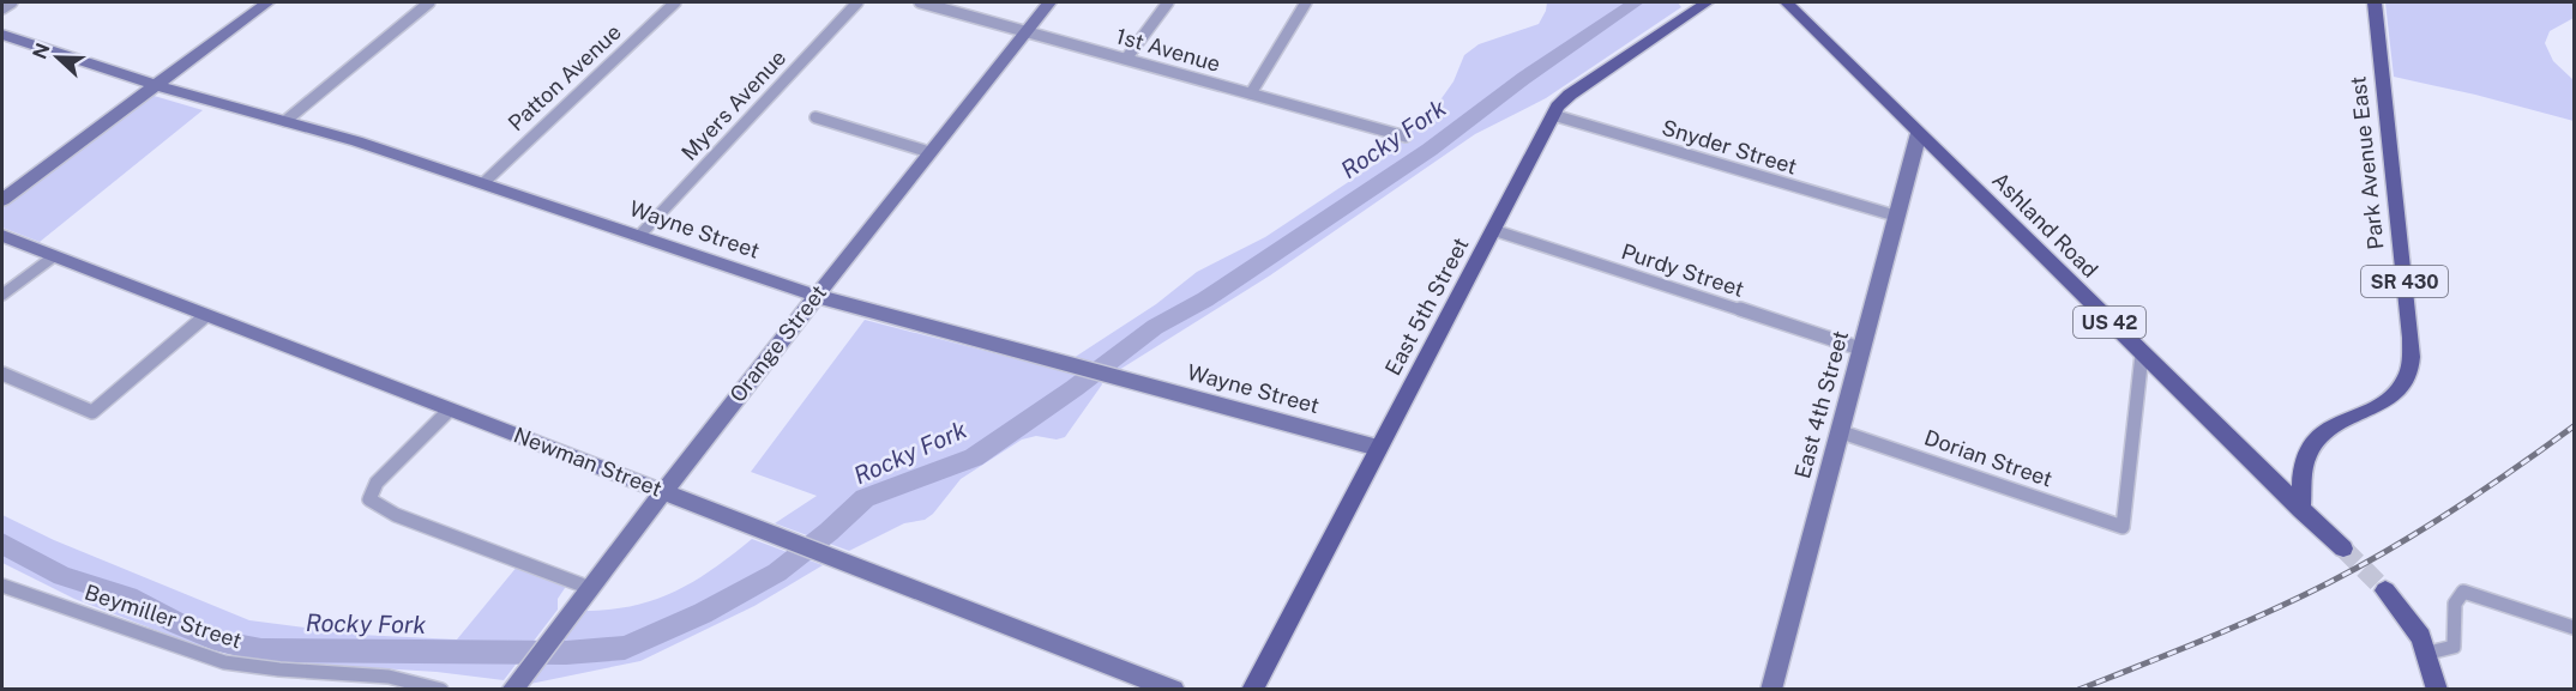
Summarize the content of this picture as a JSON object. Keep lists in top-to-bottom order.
{
  "streets": {
    "main road": [
      "Park Avenue East",
      "Ashland Road",
      "SR 430",
      "East 5th Street",
      "US 42"
    ],
    "street": [
      "1st Avenue",
      "Patton Avenue",
      "Myers Avenue",
      "Snyder Street",
      "Wayne Street",
      "Purdy Street",
      "Orange Street",
      "East 4th Street",
      "Dorian Street",
      "Newman Street",
      "Beymiller Street"
    ]
  },
  "crossings": [
    ["1st Avenue", "Orange Street"],
    ["Patton Avenue", "Wayne Street"],
    ["Myers Avenue", "Wayne Street"],
    ["Snyder Street", "East 5th Street"],
    ["Snyder Street", "East 4th Street"],
    ["Park Avenue East", "Ashland Road"],
    ["Park Avenue East", "US 42"],
    ["Ashland Road", "US 42"],
    ["Ashland Road", "East 4th Street"],
    ["Ashland Road", "Dorian Street"],
    ["Wayne Street", "East 5th Street"],
    ["Wayne Street", "Orange Street"],
    ["Purdy Street", "East 5th Street"],
    ["Purdy Street", "East 4th Street"],
    ["Orange Street", "Newman Street"],
    ["East 4th Street", "Dorian Street"]
  ],
  "water": ["Rocky Fork"],
  "north": "left"
}
